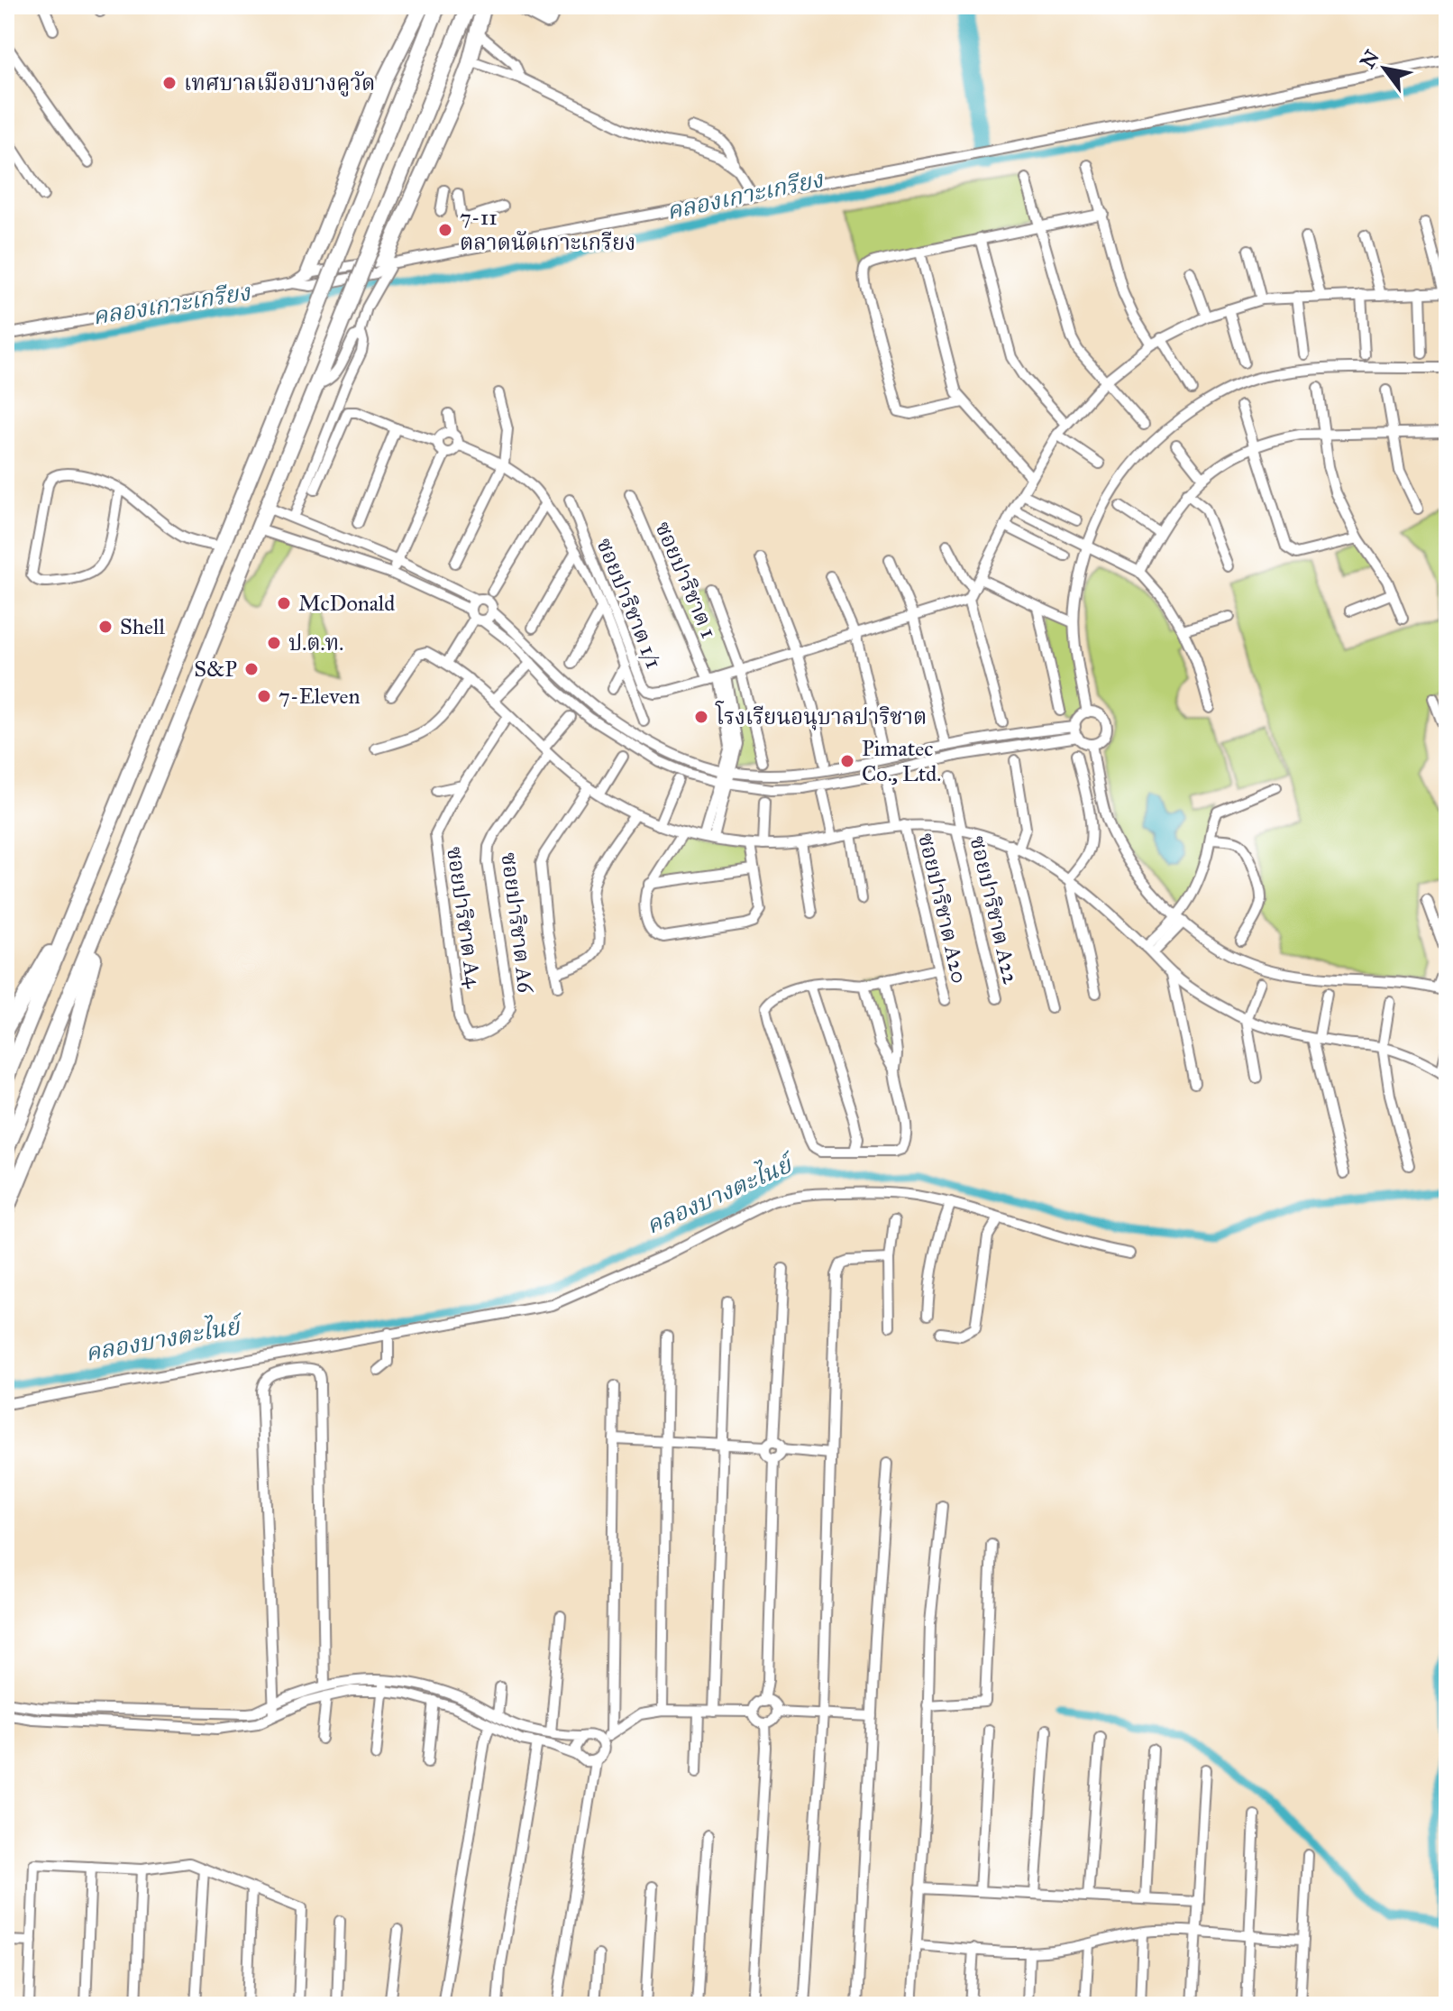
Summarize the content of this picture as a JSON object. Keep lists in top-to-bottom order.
{
  "streets": {
    "street": [
      "ซอยปาริชาต 1",
      "ซอยปาริชาต 1/1",
      "ซอยปาริชาต A20",
      "ซอยปาริชาต A22",
      "ซอยปาริชาต A4",
      "ซอยปาริชาต A6"
    ]
  },
  "crossings": [
    ["ซอยปาริชาต 1", "ซอยปาริชาต 1/1"],
    ["ซอยปาริชาต A4", "ซอยปาริชาต A6"]
  ],
  "water": ["คลองเกาะเกรียง", "คลองบางตะไนย์"],
  "places": [
    "เทศบาลเมืองบางคูวัด",
    "7-11 ตลาดนัดเกาะเกรียง",
    "McDonald",
    "Shell",
    "ป.ต.ท.",
    "S&P",
    "7-Eleven",
    "โรงเรียนอนุบาลปาริชาต",
    "Pimatec Co., Ltd."
  ],
  "north": "top left"
}
